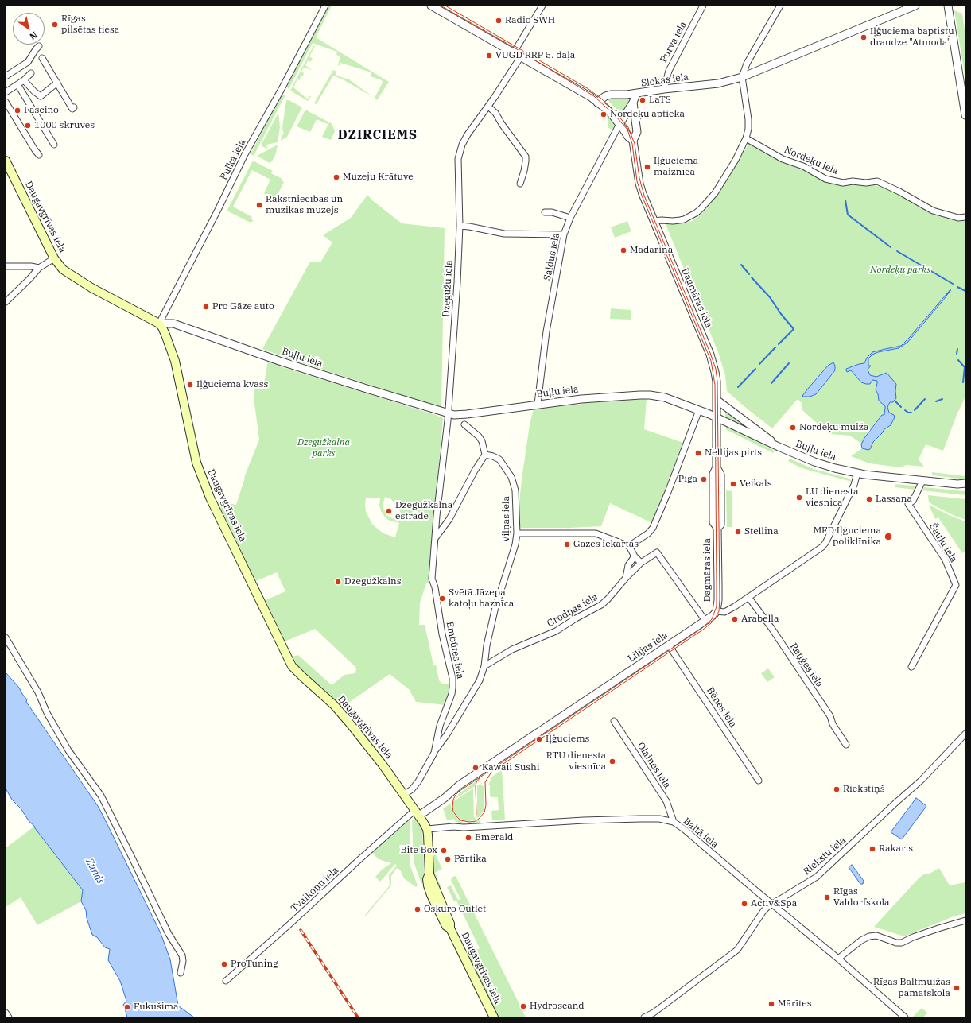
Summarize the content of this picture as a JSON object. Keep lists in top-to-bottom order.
{
  "streets": {
    "main road": ["Daugavgrīvas iela"],
    "street": [
      "Purva iela",
      "Slokas iela",
      "Pulka iela",
      "Nordeķu iela",
      "Saldus iela",
      "Dzegužu iela",
      "Dagmāras iela",
      "Buļļu iela",
      "Viļņas iela",
      "Šauļu iela",
      "Grodņas iela",
      "Lilijas iela",
      "Embūtes iela",
      "Reņģes iela",
      "Bēnes iela",
      "Olaines iela",
      "Baltā iela",
      "Riekstu iela",
      "Tvaikoņu iela"
    ]
  },
  "crossings": [
    ["Purva iela", "Slokas iela"],
    ["Slokas iela", "Dagmāras iela"],
    ["Pulka iela", "Daugavgrīvas iela"],
    ["Pulka iela", "Buļļu iela"],
    ["Daugavgrīvas iela", "Buļļu iela"],
    ["Daugavgrīvas iela", "Lilijas iela"],
    ["Daugavgrīvas iela", "Embūtes iela"],
    ["Daugavgrīvas iela", "Baltā iela"],
    ["Daugavgrīvas iela", "Tvaikoņu iela"],
    ["Saldus iela", "Buļļu iela"],
    ["Dzegužu iela", "Buļļu iela"],
    ["Dzegužu iela", "Embūtes iela"],
    ["Dagmāras iela", "Buļļu iela"],
    ["Dagmāras iela", "Lilijas iela"],
    ["Buļļu iela", "Šauļu iela"],
    ["Buļļu iela", "Lilijas iela"],
    ["Viļņas iela", "Grodņas iela"],
    ["Viļņas iela", "Embūtes iela"],
    ["Lilijas iela", "Reņģes iela"],
    ["Lilijas iela", "Bēnes iela"],
    ["Lilijas iela", "Tvaikoņu iela"],
    ["Olaines iela", "Baltā iela"],
    ["Baltā iela", "Riekstu iela"]
  ],
  "districts": ["DZIRCIEMS"],
  "water": ["Zunds"],
  "parks": ["Nordeķu parks", "Dzegužkalna parks"],
  "places": [
    "Radio SWH",
    "Rīgas pilsētas tiesa",
    "Iļģuciema baptistu draudze \"Atmoda\"",
    "VUGD RRP 5. daļa",
    "LaTS",
    "Fascino",
    "Nordeķu aptieka",
    "1000 skrūves",
    "Iļģuciema maiznīca",
    "Muzeju Krātuve",
    "Rakstniecības un mūzikas muzejs",
    "Madariņa",
    "Pro Gāze auto",
    "Iļģuciema kvass",
    "Nordeķu muiža",
    "Nellijas pirts",
    "Piga",
    "Veikals",
    "LU dienesta viesnica",
    "Lassana",
    "Dzegužkalna estrāde",
    "Stellina",
    "MFD Iļģuciema poliklīnika",
    "Gāzes iekārtas",
    "Dzegužkalns",
    "Svētā Jāzepa katoļu baznīca",
    "Arabella",
    "Iļģuciems",
    "RTU dienesta viesnīca",
    "Kawaii Sushi",
    "Riekstiņš",
    "Emerald",
    "Rakaris",
    "Bite Box",
    "Pārtika",
    "Rīgas Valdorfskola",
    "Activ&Spa",
    "Oskuro Outlet",
    "ProTuning",
    "Rīgas Baltmuižas pamatskola",
    "Mārītes",
    "Hydroscand",
    "Fukušima"
  ],
  "north": "bottom right"
}
